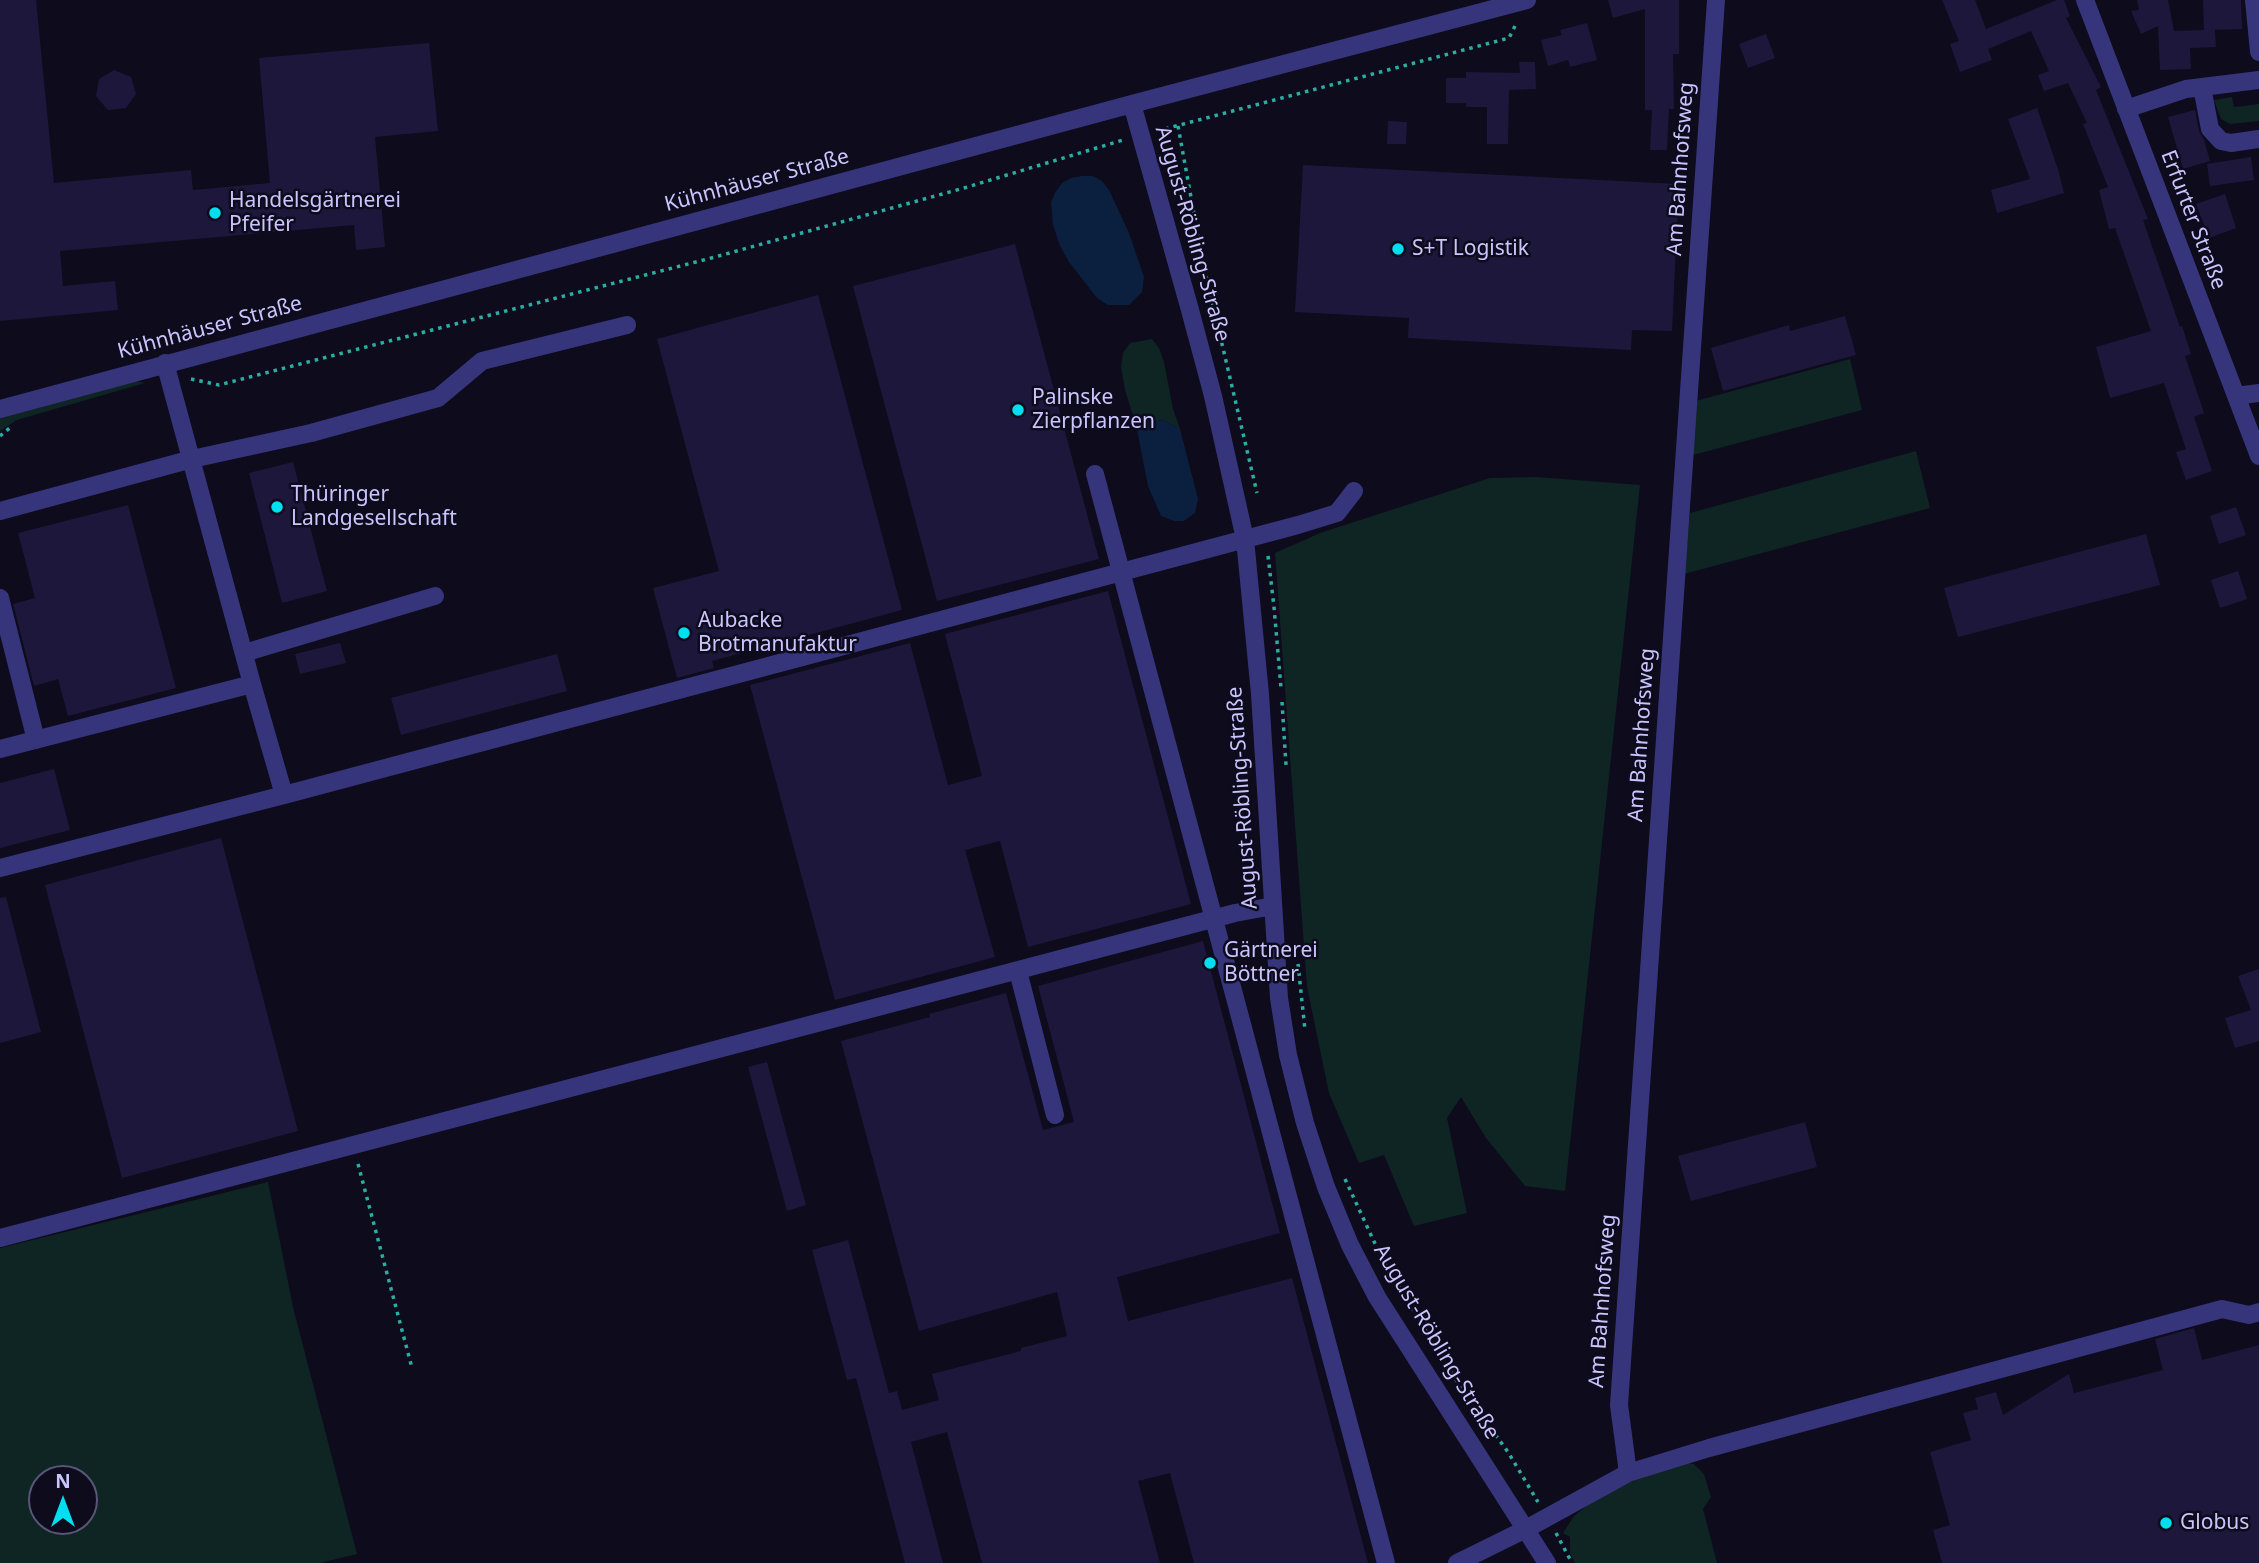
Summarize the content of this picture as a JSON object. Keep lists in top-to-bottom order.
{
  "streets": {
    "street": [
      "Am Bahnhofsweg",
      "Kühnhäuser Straße",
      "Erfurter Straße",
      "August-Röbling-Straße"
    ]
  },
  "crossings": [
    ["Kühnhäuser Straße", "August-Röbling-Straße"]
  ],
  "places": [
    "Handelsgärtnerei Pfeifer",
    "S+T Logistik",
    "Palinske Zierpflanzen",
    "Thüringer Landgesellschaft",
    "Aubacke Brotmanufaktur",
    "Gärtnerei Böttner",
    "Globus"
  ],
  "north": "top"
}
